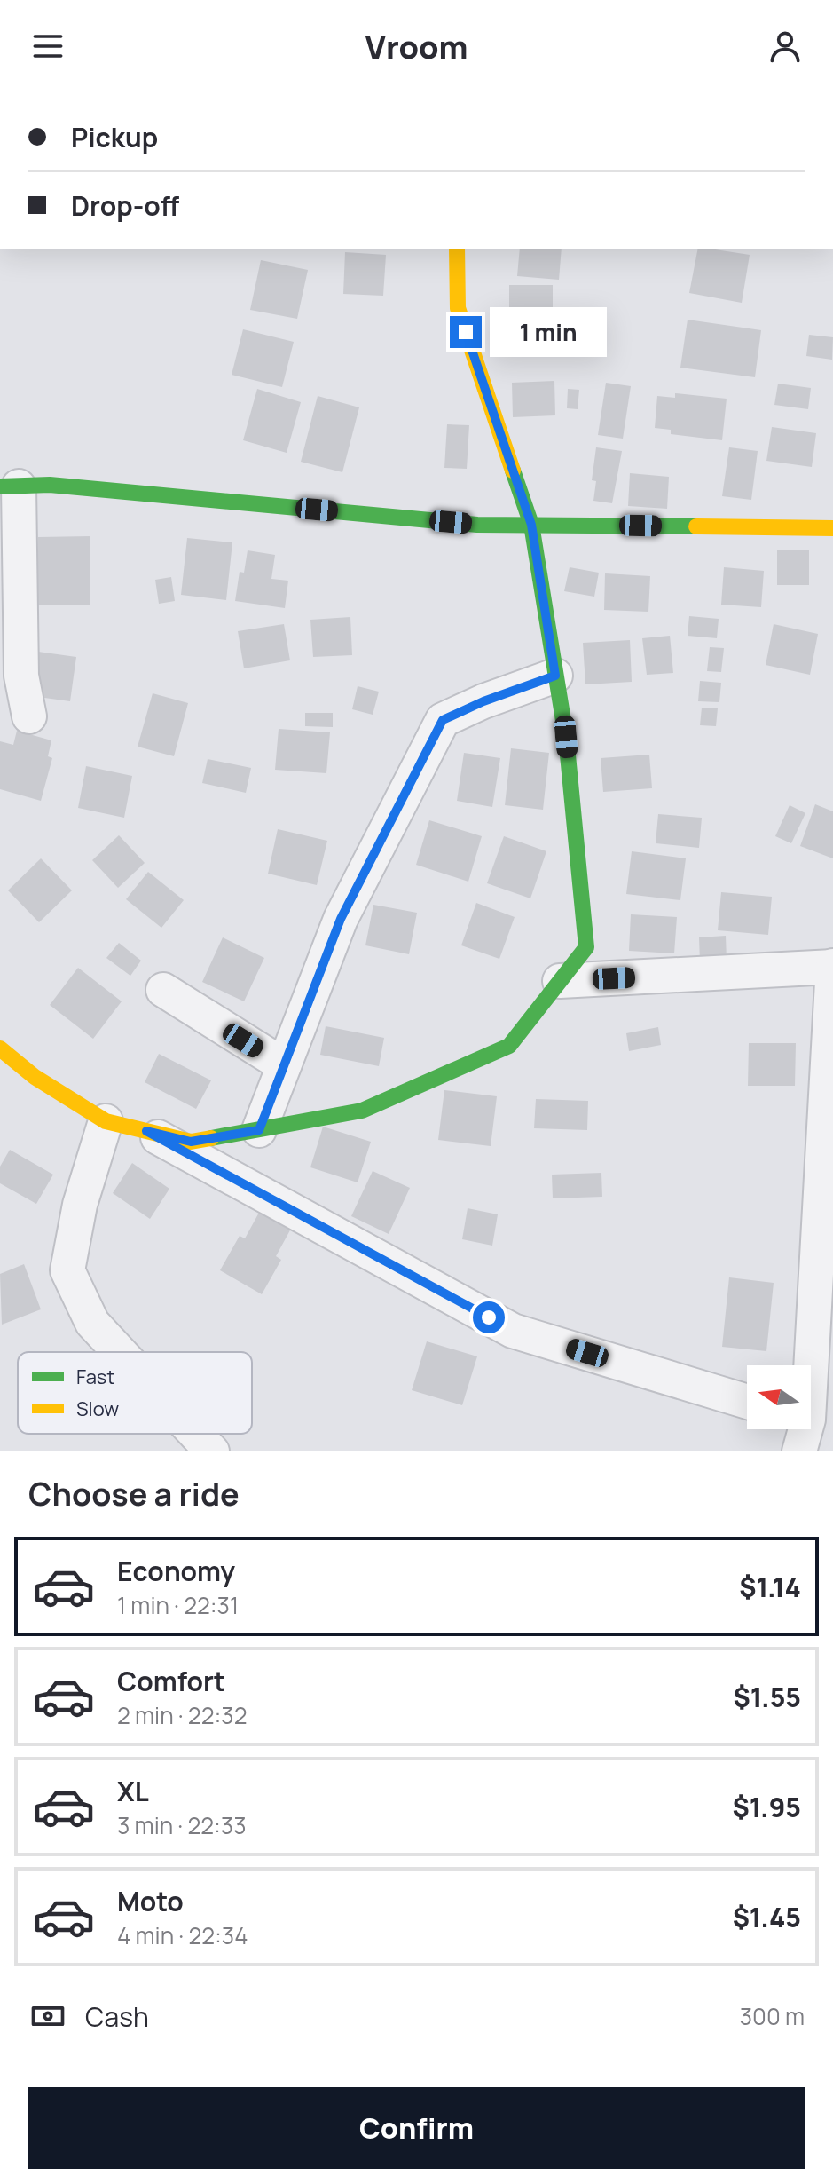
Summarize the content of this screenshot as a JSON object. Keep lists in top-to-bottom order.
{
  "legend": ["Fast", "Slow"],
  "north": "left",
  "page": {
    "header": "Vroom",
    "banner": ["Pickup", "Drop-off"],
    "bubble": "1 min",
    "heading": "Choose a ride",
    "list": [
      {
        "name": "Economy",
        "note": "1 min · 22:31",
        "value": "$1.14"
      },
      {
        "name": "Comfort",
        "note": "2 min · 22:32",
        "value": "$1.55"
      },
      {
        "name": "XL",
        "note": "3 min · 22:33",
        "value": "$1.95"
      },
      {
        "name": "Moto",
        "note": "4 min · 22:34",
        "value": "$1.45"
      }
    ],
    "pay": ["Cash", "300 m"],
    "buttons": "Confirm"
  }
}
